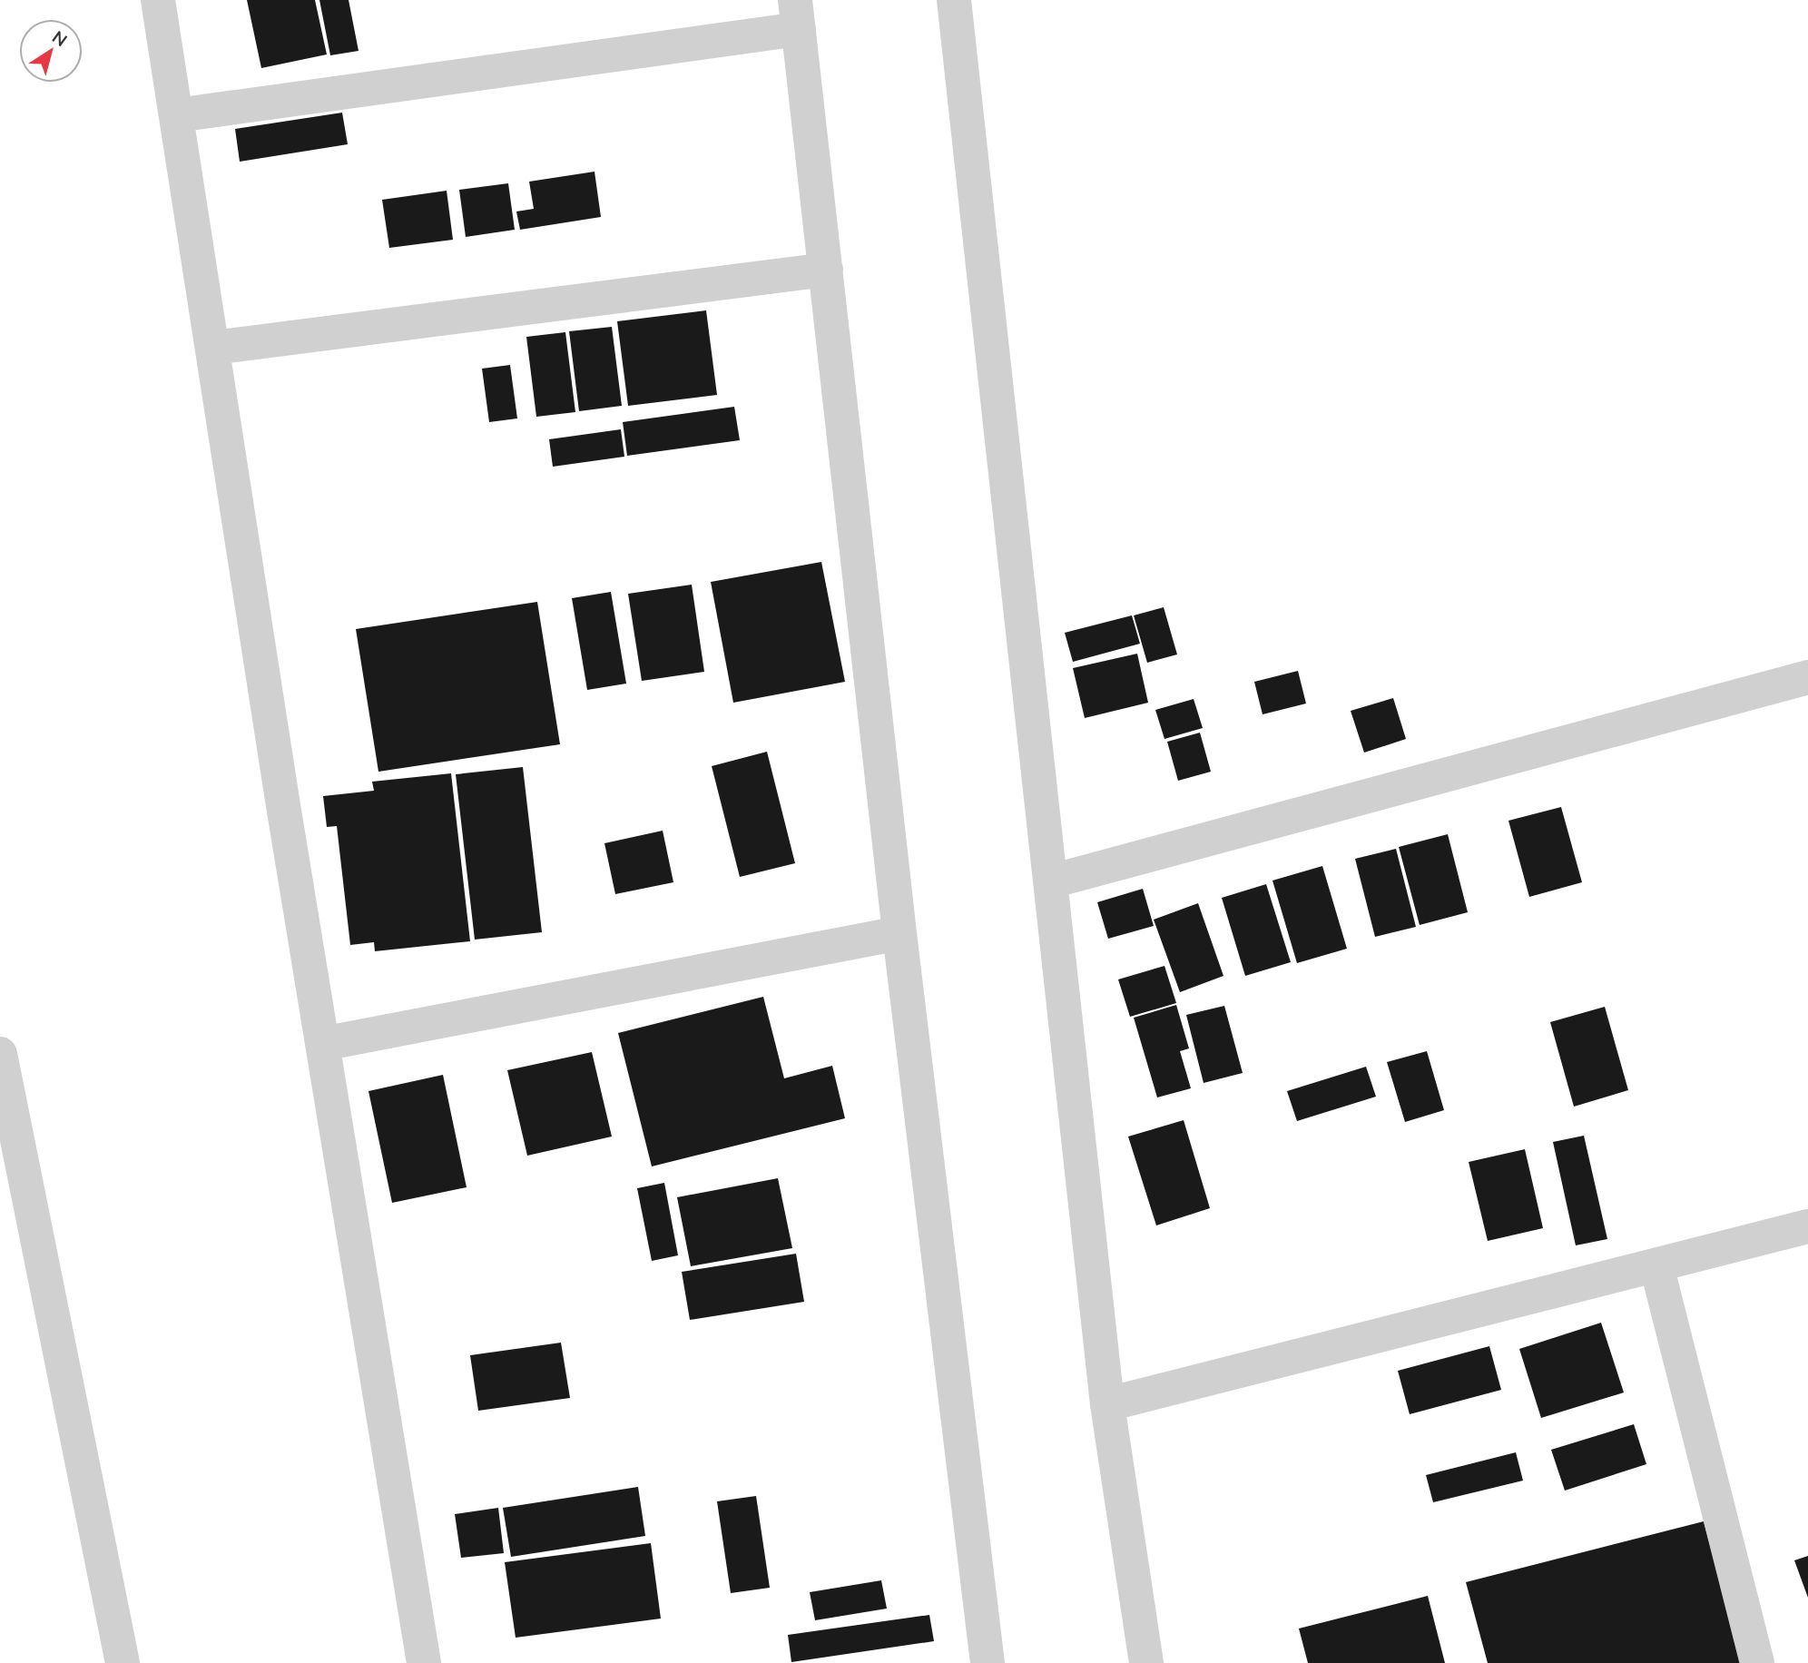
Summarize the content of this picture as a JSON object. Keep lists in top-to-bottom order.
{
  "north": "top right"
}
